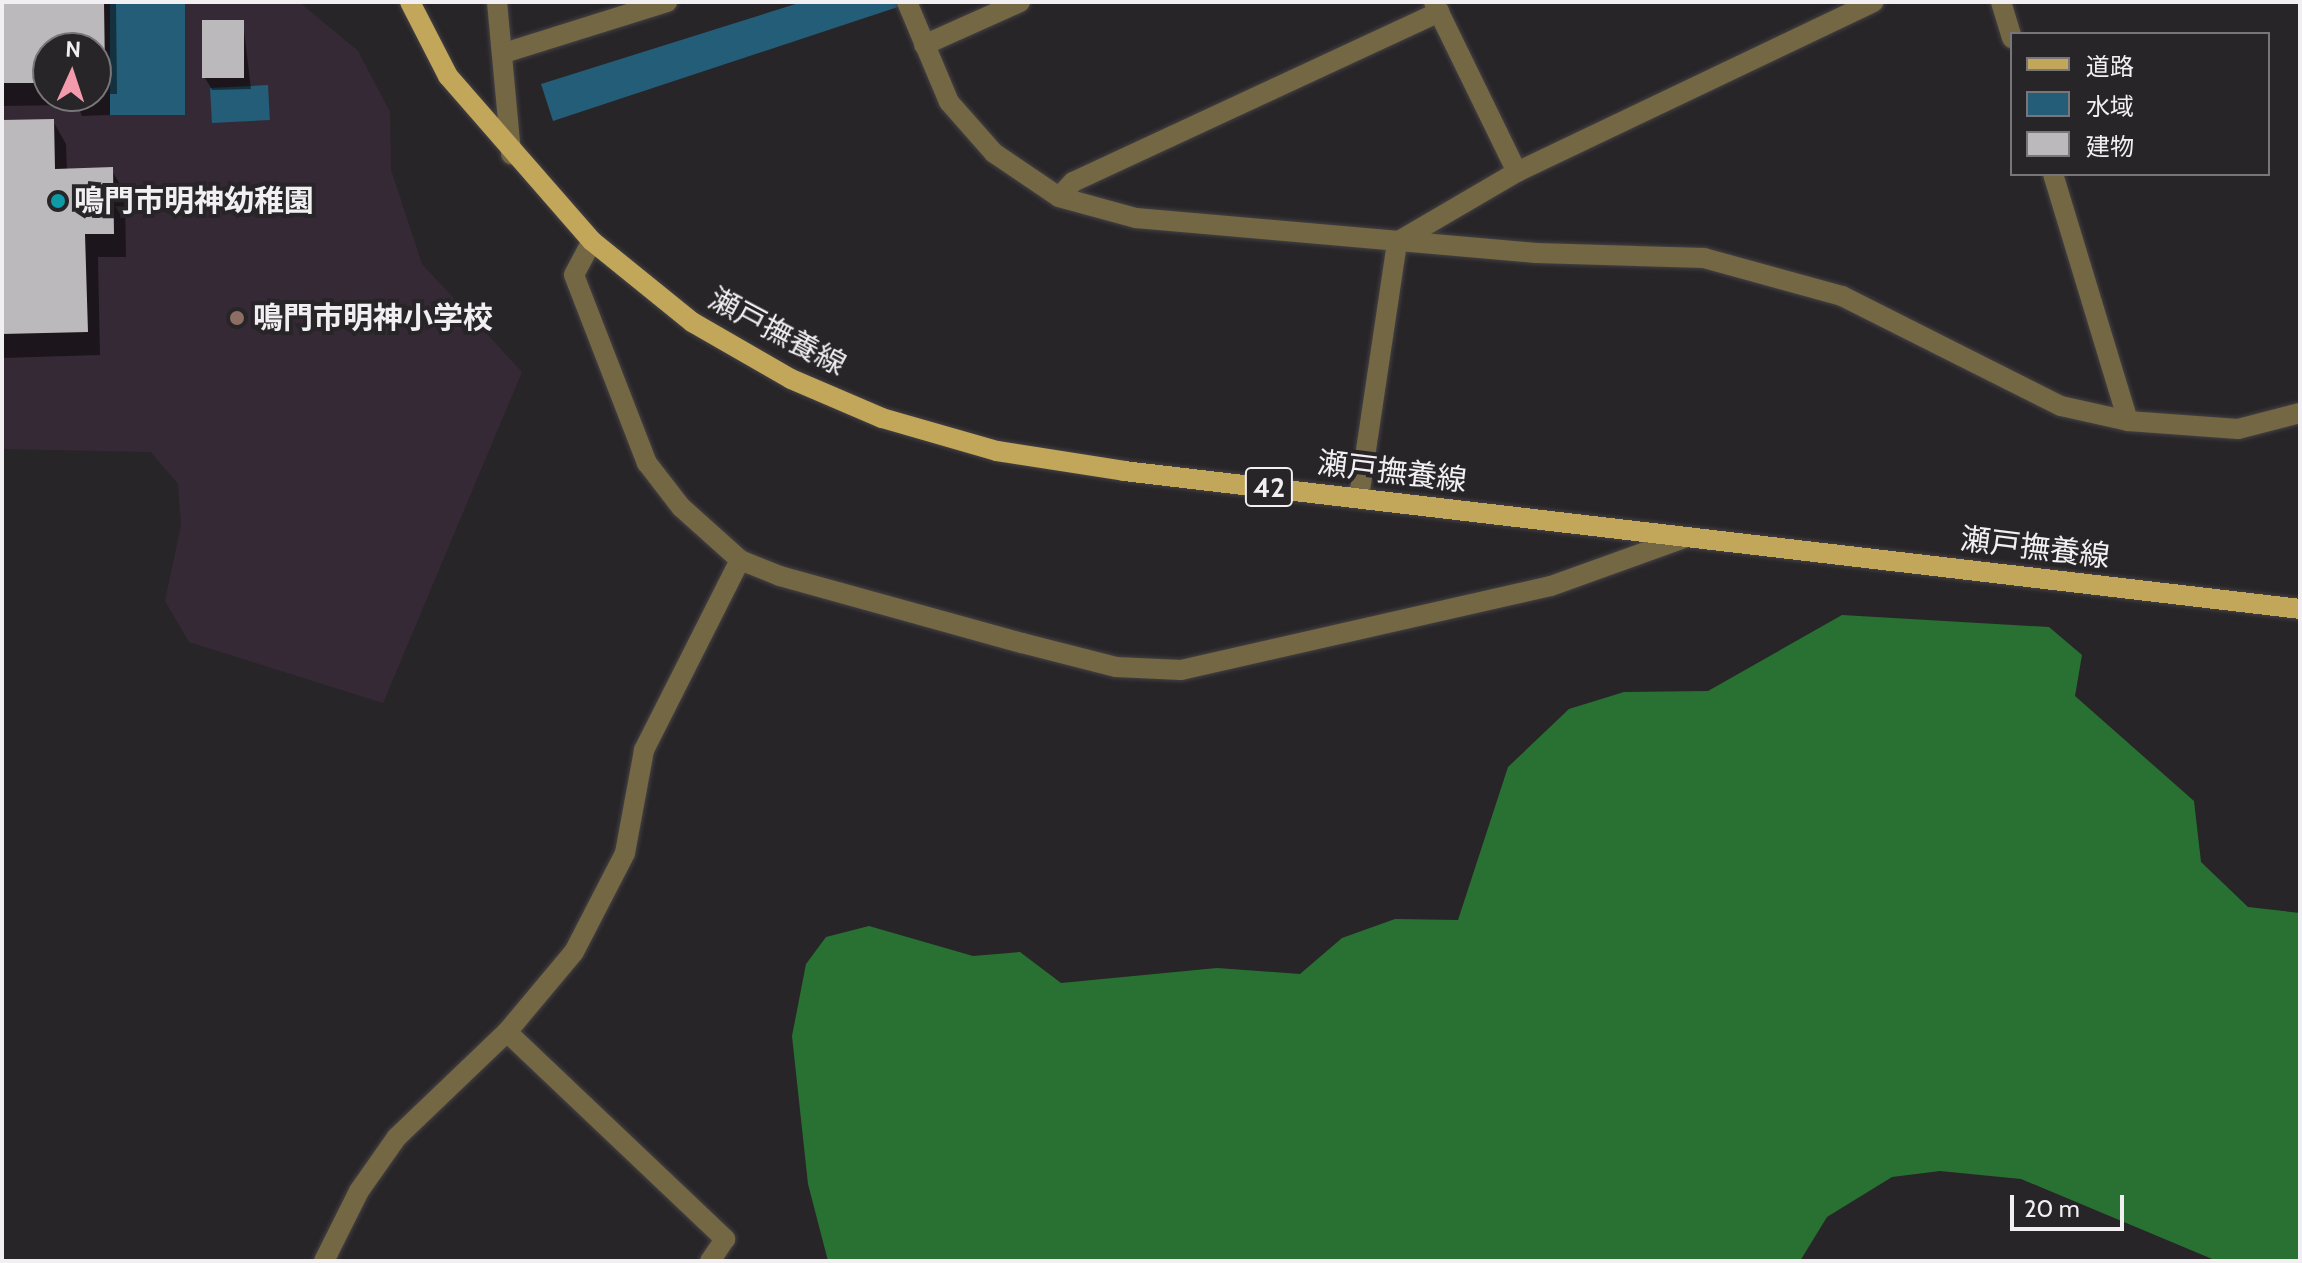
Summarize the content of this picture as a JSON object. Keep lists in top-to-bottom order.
{
  "streets": {
    "main road": ["瀬戸撫養線", "42"]
  },
  "places": ["鳴門市明神幼稚園", "鳴門市明神小学校"],
  "legend": ["道路", "水域", "建物"],
  "scale_bar": "20 m",
  "north": "top"
}
